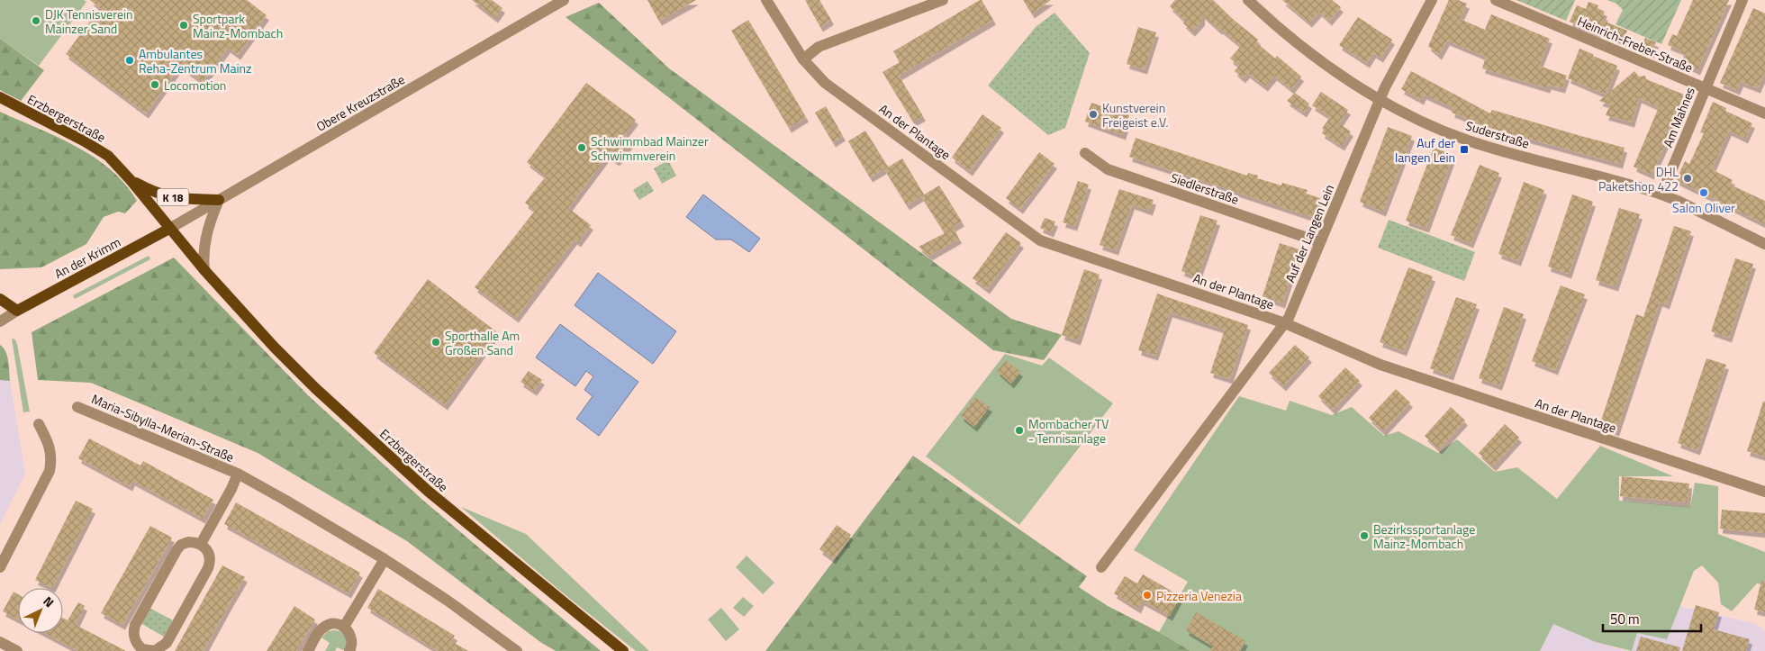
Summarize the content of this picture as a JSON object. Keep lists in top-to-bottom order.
{
  "streets": {
    "main road": ["Erzbergerstraße", "K 18", "An der Krimm"],
    "street": [
      "Heinrich-Freber-Straße",
      "Obere Kreuzstraße",
      "Am Mahnes",
      "An der Plantage",
      "Suderstraße",
      "Siedlerstraße",
      "Auf der Langen Lein",
      "Maria-Sibylla-Merian-Straße"
    ]
  },
  "crossings": [
    ["Heinrich-Freber-Straße", "Am Mahnes"],
    ["Obere Kreuzstraße", "Erzbergerstraße"],
    ["Obere Kreuzstraße", "K 18"],
    ["Obere Kreuzstraße", "An der Krimm"],
    ["Am Mahnes", "Suderstraße"],
    ["Erzbergerstraße", "K 18"],
    ["Erzbergerstraße", "An der Krimm"],
    ["An der Plantage", "Auf der Langen Lein"],
    ["Suderstraße", "Auf der Langen Lein"],
    ["Siedlerstraße", "Auf der Langen Lein"]
  ],
  "places": {
    "other": [
      "DJK Tennisverein Mainzer Sand",
      "Sportpark Mainz-Mombach",
      "Ambulantes Reha-Zentrum Mainz",
      "Locomotion",
      "Kunstverein Freigeist e.V.",
      "Schwimmbad Mainzer Schwimmverein",
      "DHL Paketshop 422",
      "Salon Oliver",
      "Sporthalle Am Großen Sand",
      "Mombacher TV - Tennisanlage",
      "Bezirkssportanlage Mainz-Mombach",
      "Pizzeria Venezia"
    ],
    "transit": ["Auf der langen Lein"]
  },
  "scale_bar": "50 m",
  "north": "top right"
}
